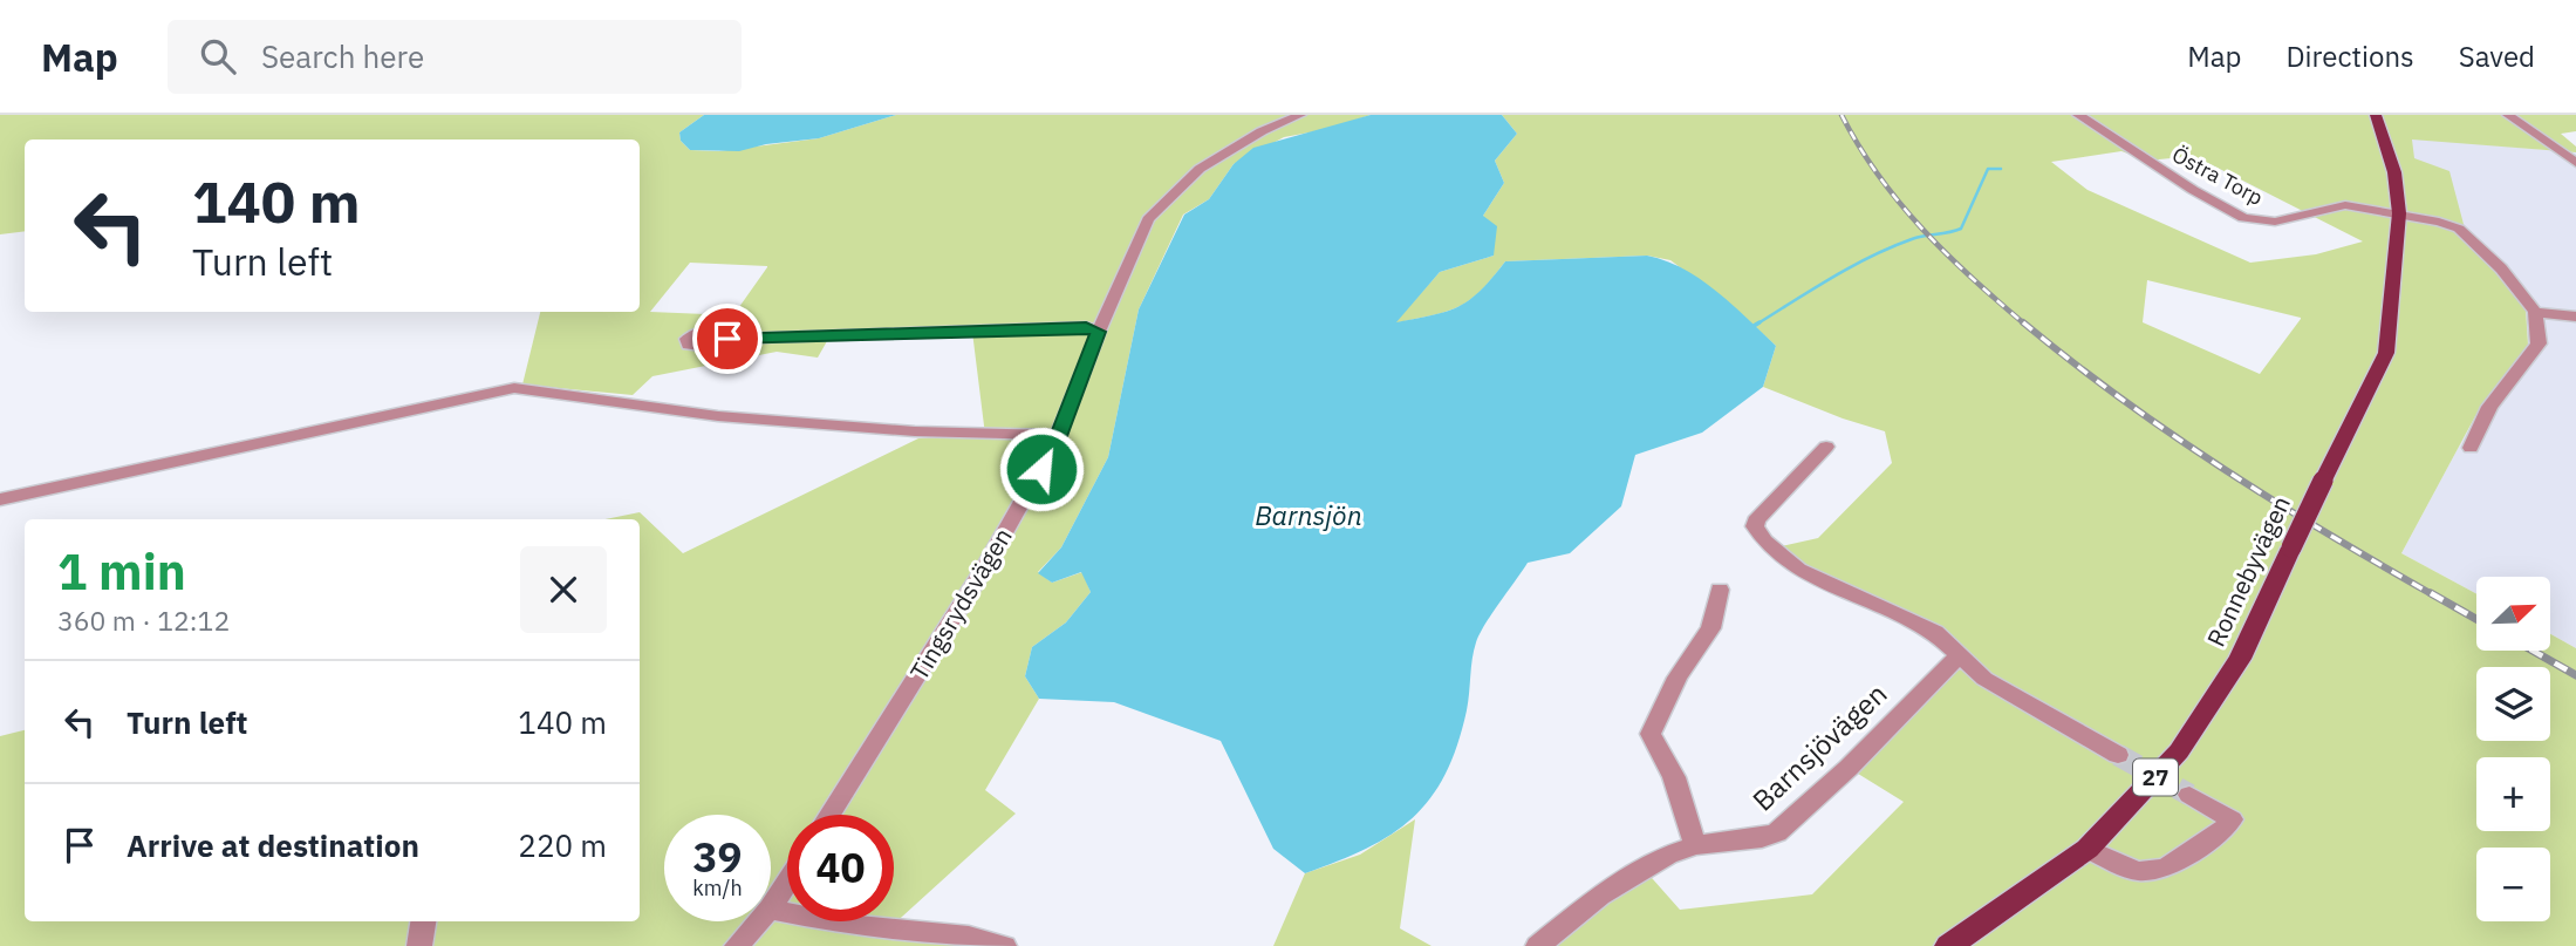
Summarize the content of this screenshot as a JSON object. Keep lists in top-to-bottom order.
{
  "streets": {
    "main road": ["Ronnebyvägen", "27"],
    "street": ["Östra Torp", "Tingsrydsvägen", "Barnsjövägen"]
  },
  "crossings": [
    ["Östra Torp", "Ronnebyvägen"]
  ],
  "water": ["Barnsjön"],
  "north": "top right",
  "page": {
    "header": "Map",
    "search": "Search here",
    "nav": ["Map", "Directions", "Saved"],
    "turn": ["140 m", "Turn left"],
    "heading": ["1 min", "360 m · 12:12"],
    "map_buttons": ["+", "−"],
    "list": [
      {
        "name": "Turn left",
        "value": "140 m"
      },
      {
        "name": "Arrive at destination",
        "value": "220 m"
      }
    ],
    "speed": "39 km/h",
    "limit": "40"
  }
}
